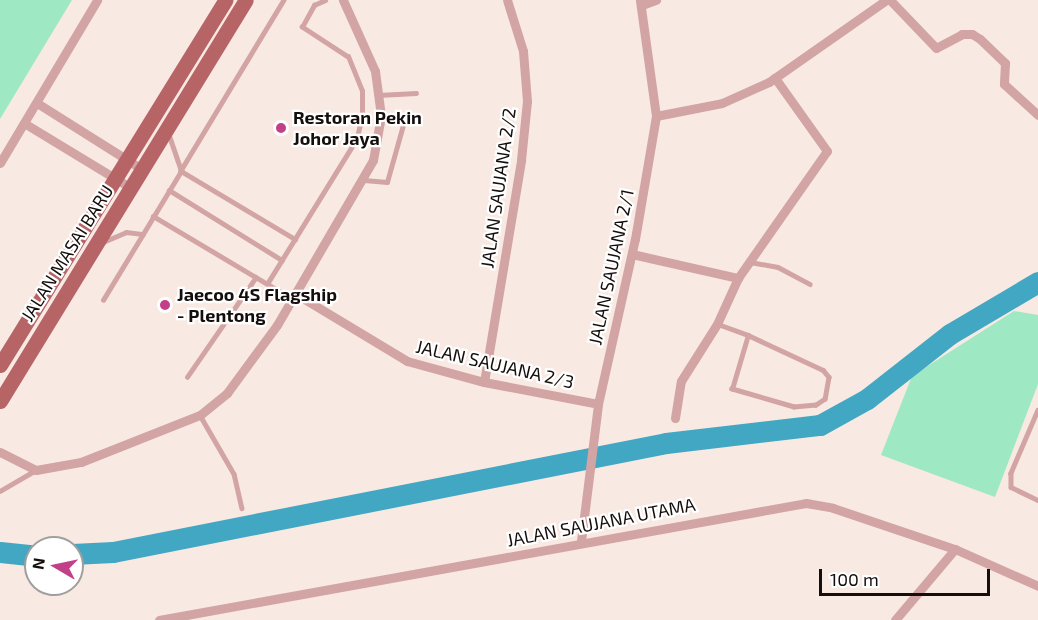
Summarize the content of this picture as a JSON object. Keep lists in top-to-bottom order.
{
  "streets": {
    "main road": ["JALAN MASAI BARU"],
    "street": [
      "JALAN SAUJANA 2/2",
      "JALAN SAUJANA 2/1",
      "JALAN SAUJANA 2/3",
      "JALAN SAUJANA UTAMA"
    ]
  },
  "crossings": [
    ["JALAN SAUJANA 2/2", "JALAN SAUJANA 2/3"],
    ["JALAN SAUJANA 2/1", "JALAN SAUJANA 2/3"],
    ["JALAN SAUJANA 2/1", "JALAN SAUJANA UTAMA"]
  ],
  "places": ["Restoran Pekin Johor Jaya", "Jaecoo 4S Flagship - Plentong"],
  "scale_bar": "100 m",
  "north": "left"
}
